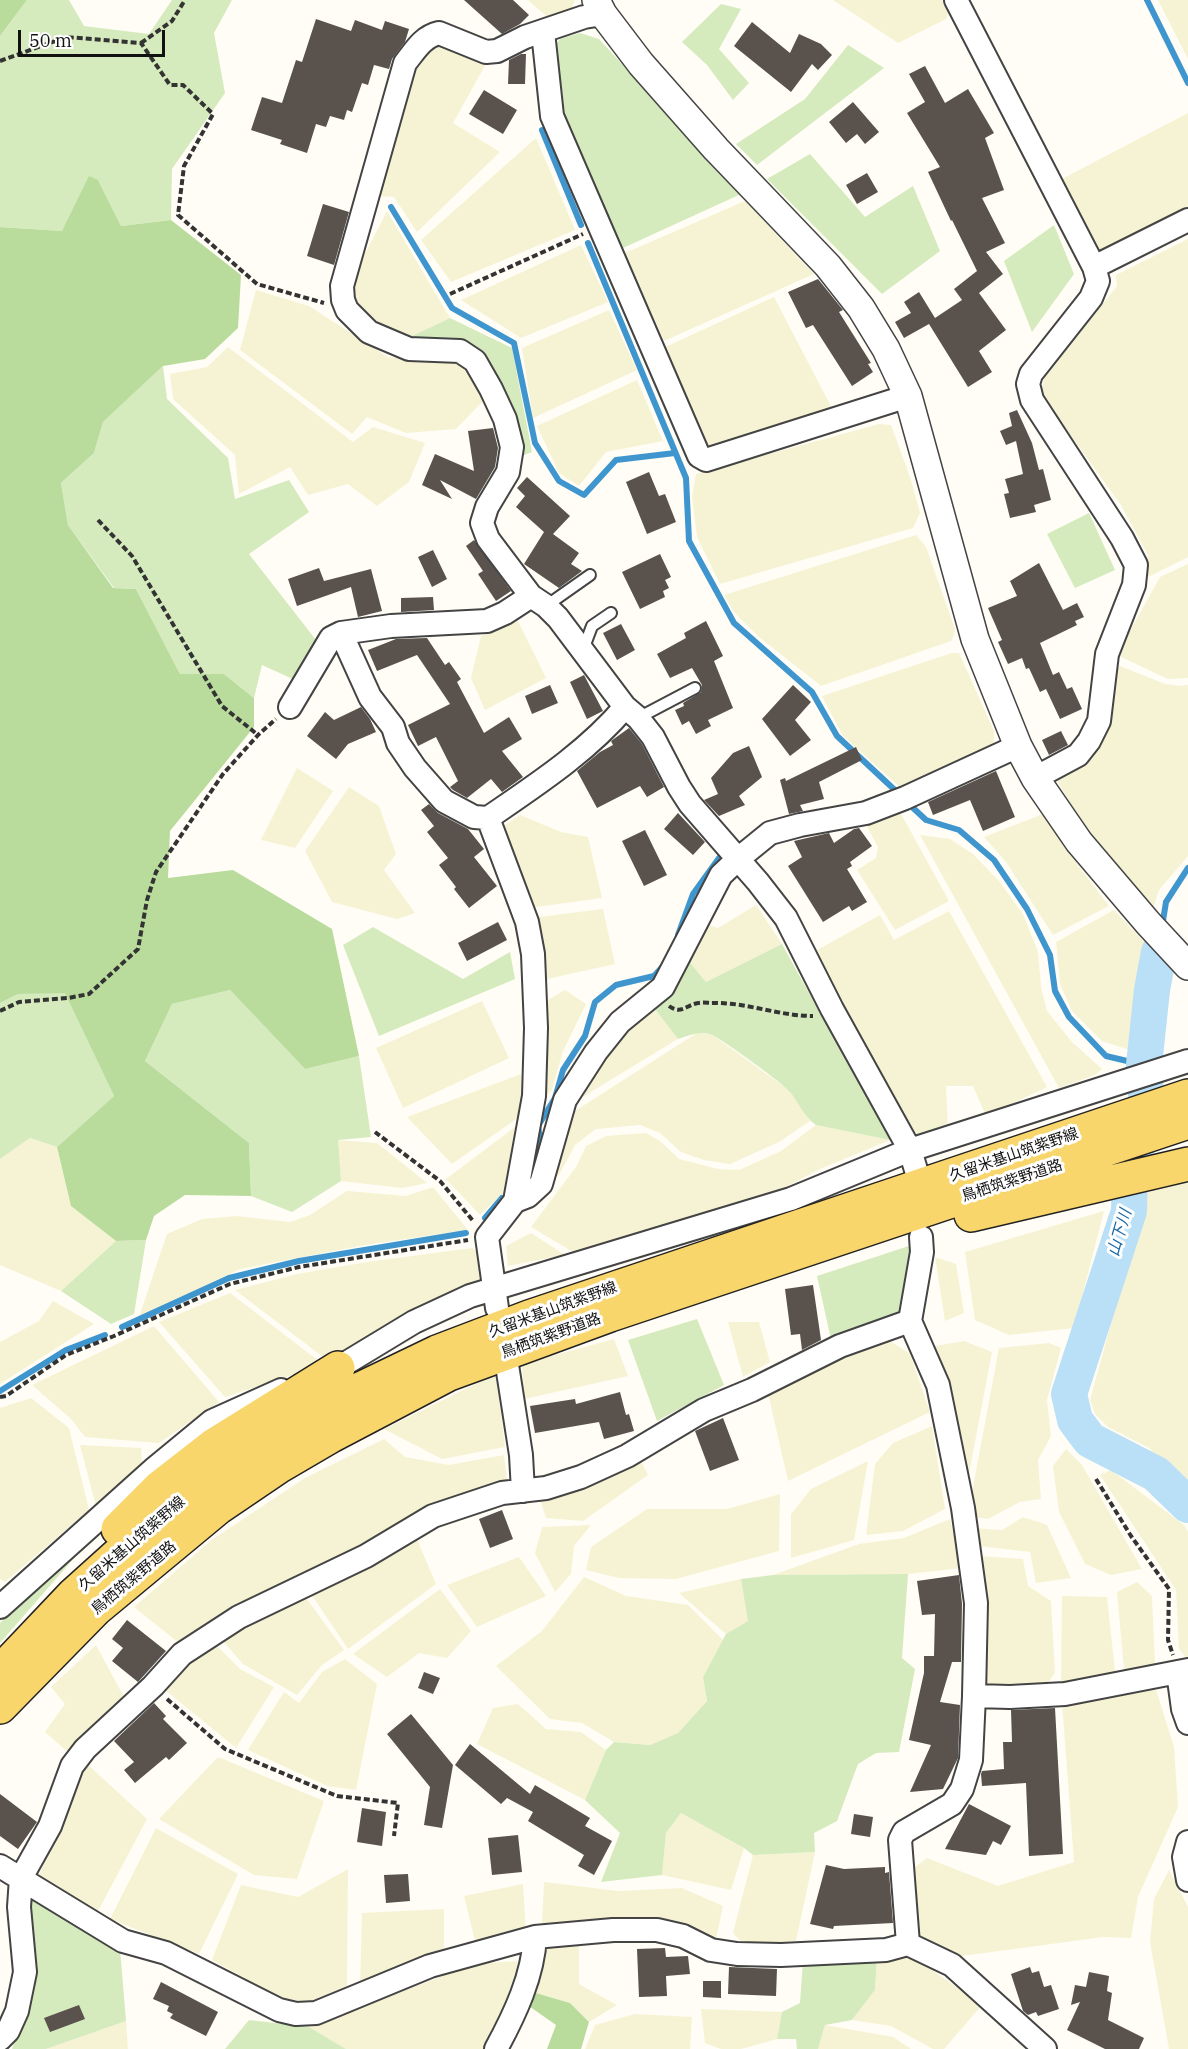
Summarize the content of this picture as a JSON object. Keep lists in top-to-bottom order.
{
  "streets": {
    "main road": ["久留米基山筑紫野線", "鳥栖筑紫野道路"]
  },
  "crossings": [
    ["久留米基山筑紫野線", "鳥栖筑紫野道路"]
  ],
  "water": ["山下川"],
  "scale_bar": "50 m"
}
